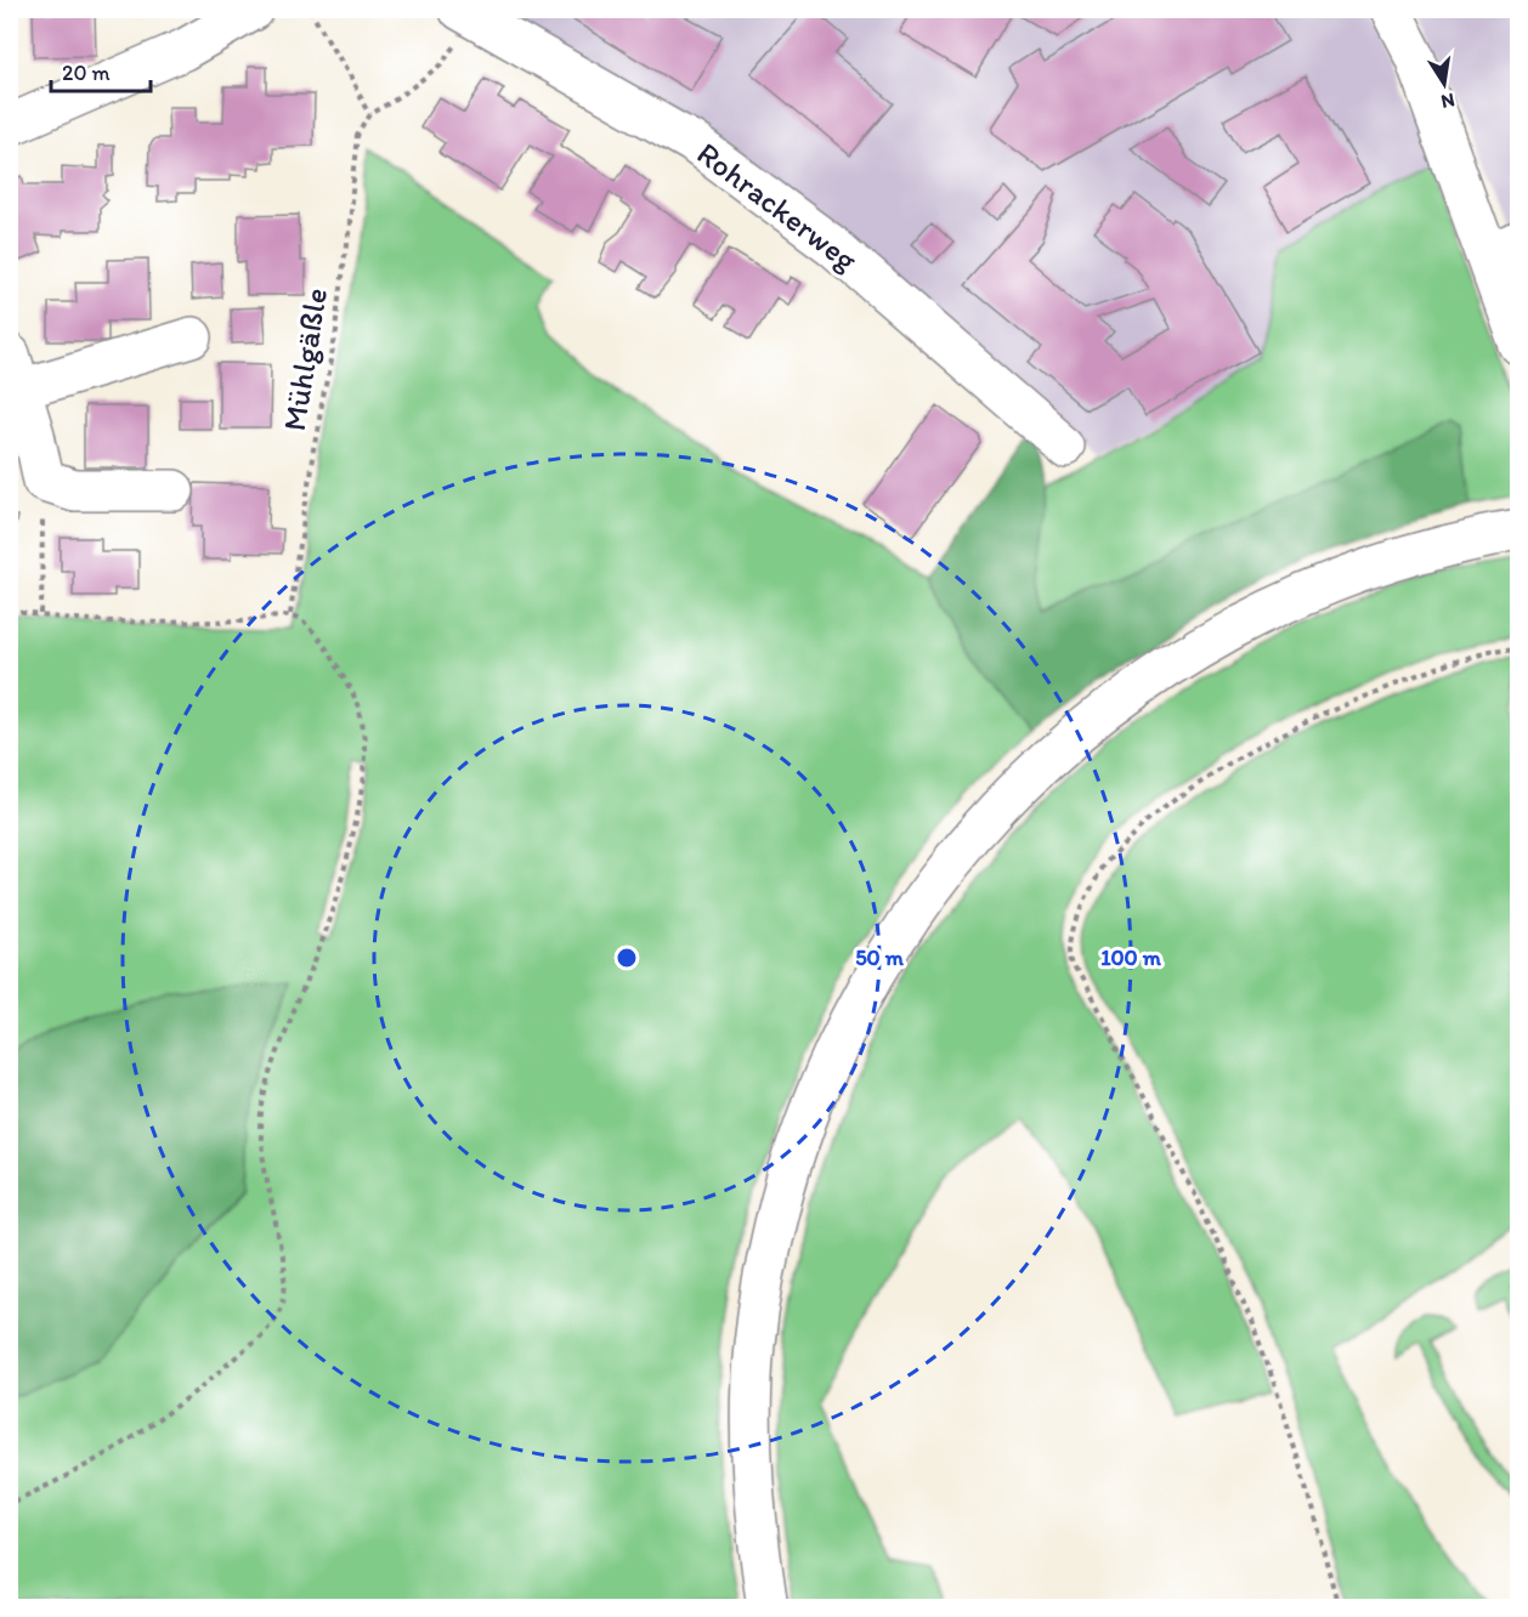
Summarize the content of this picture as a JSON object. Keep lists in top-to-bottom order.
{
  "streets": {
    "street": ["Rohrackerweg"],
    "path": ["Mühlgäßle"]
  },
  "scale_bar": "20 m",
  "north": "bottom",
  "rings": ["50 m", "100 m"]
}
